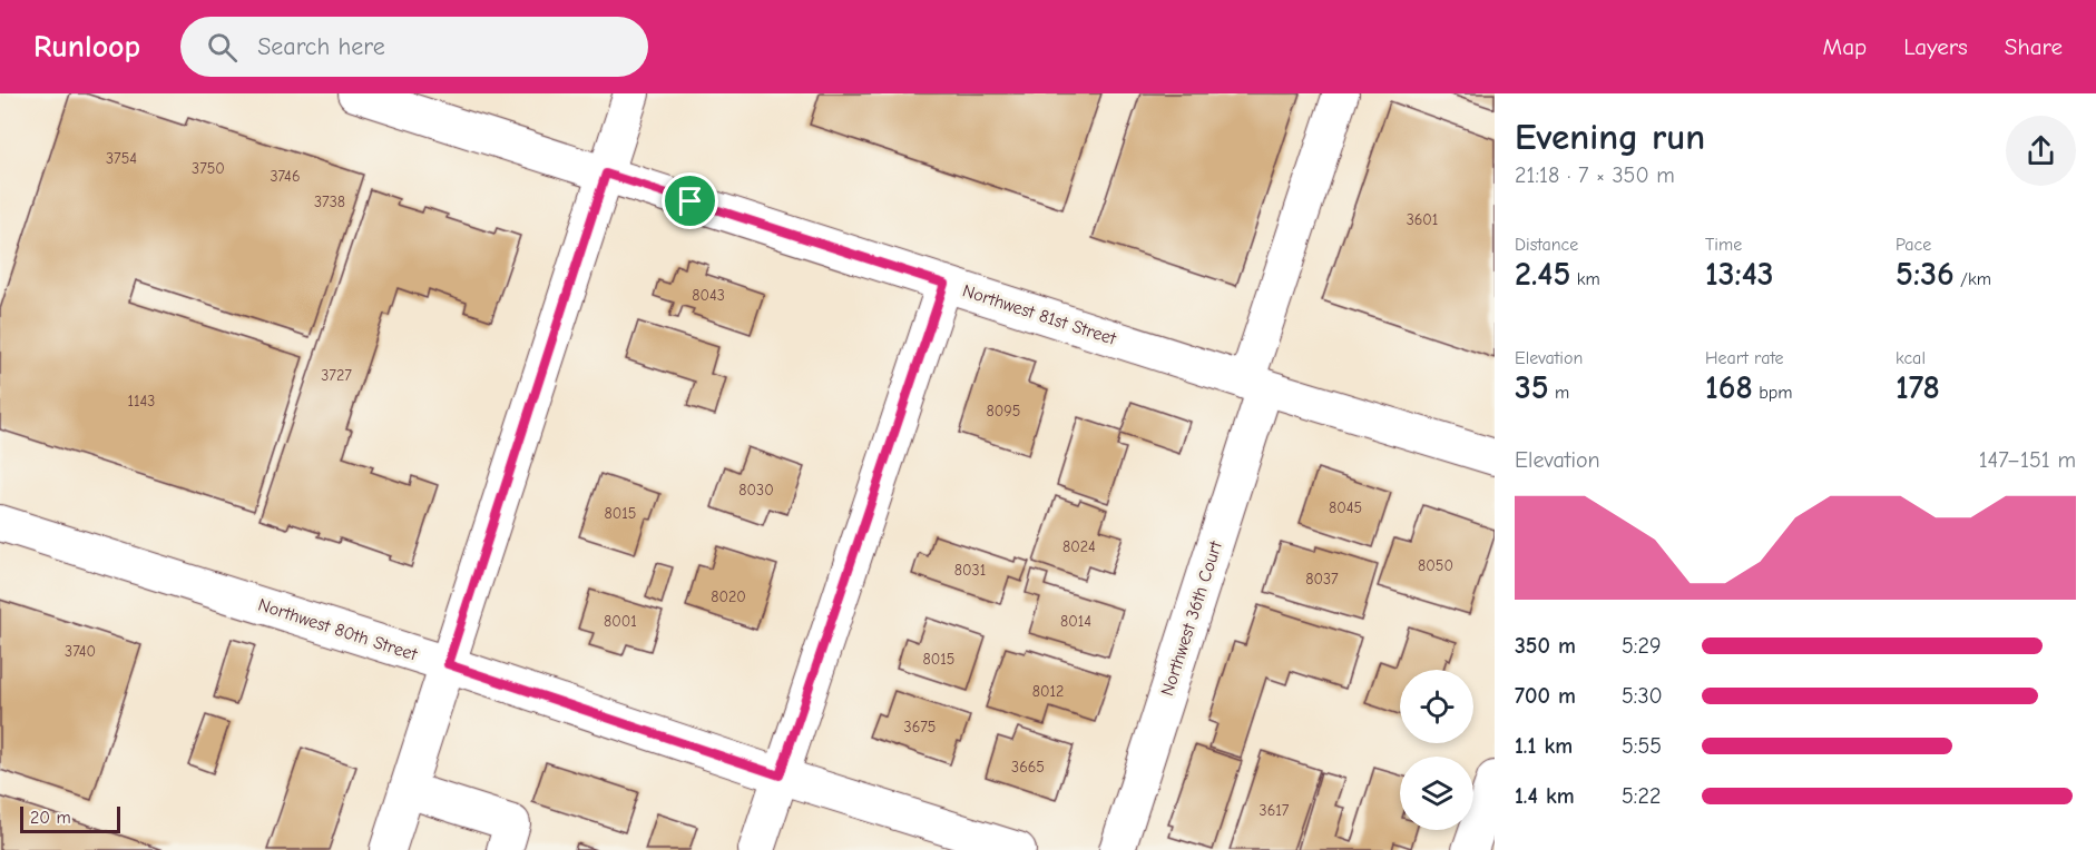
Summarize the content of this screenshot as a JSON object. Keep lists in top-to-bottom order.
{
  "streets": {
    "street": ["Northwest 81st Street", "Northwest 36th Court", "Northwest 80th Street"]
  },
  "crossings": [
    ["Northwest 81st Street", "Northwest 36th Court"]
  ],
  "house_numbers": [
    "3754",
    "3750",
    "3746",
    "3738",
    "3601",
    "8043",
    "3727",
    "1143",
    "8095",
    "8030",
    "8045",
    "8015",
    "8024",
    "8050",
    "8031",
    "8037",
    "8020",
    "8001",
    "8014",
    "3740",
    "8015",
    "8012",
    "3675",
    "3665",
    "3617"
  ],
  "scale_bar": "20 m",
  "page": {
    "header": "Runloop",
    "search": "Search here",
    "nav": ["Map", "Layers", "Share"],
    "heading": ["Evening run", "21:18 · 7 × 350 m"],
    "stats": [
      ["Distance", "2.45 km"],
      ["Time", "13:43"],
      ["Pace", "5:36 /km"],
      ["Elevation", "35 m"],
      ["Heart rate", "168 bpm"],
      ["kcal", "178"]
    ],
    "chart": ["Elevation", "147–151 m"],
    "list": [
      {
        "name": "350 m",
        "note": "5:29"
      },
      {
        "name": "700 m",
        "note": "5:30"
      },
      {
        "name": "1.1 km",
        "note": "5:55"
      },
      {
        "name": "1.4 km",
        "note": "5:22"
      }
    ],
    "scale": "20 m"
  }
}
